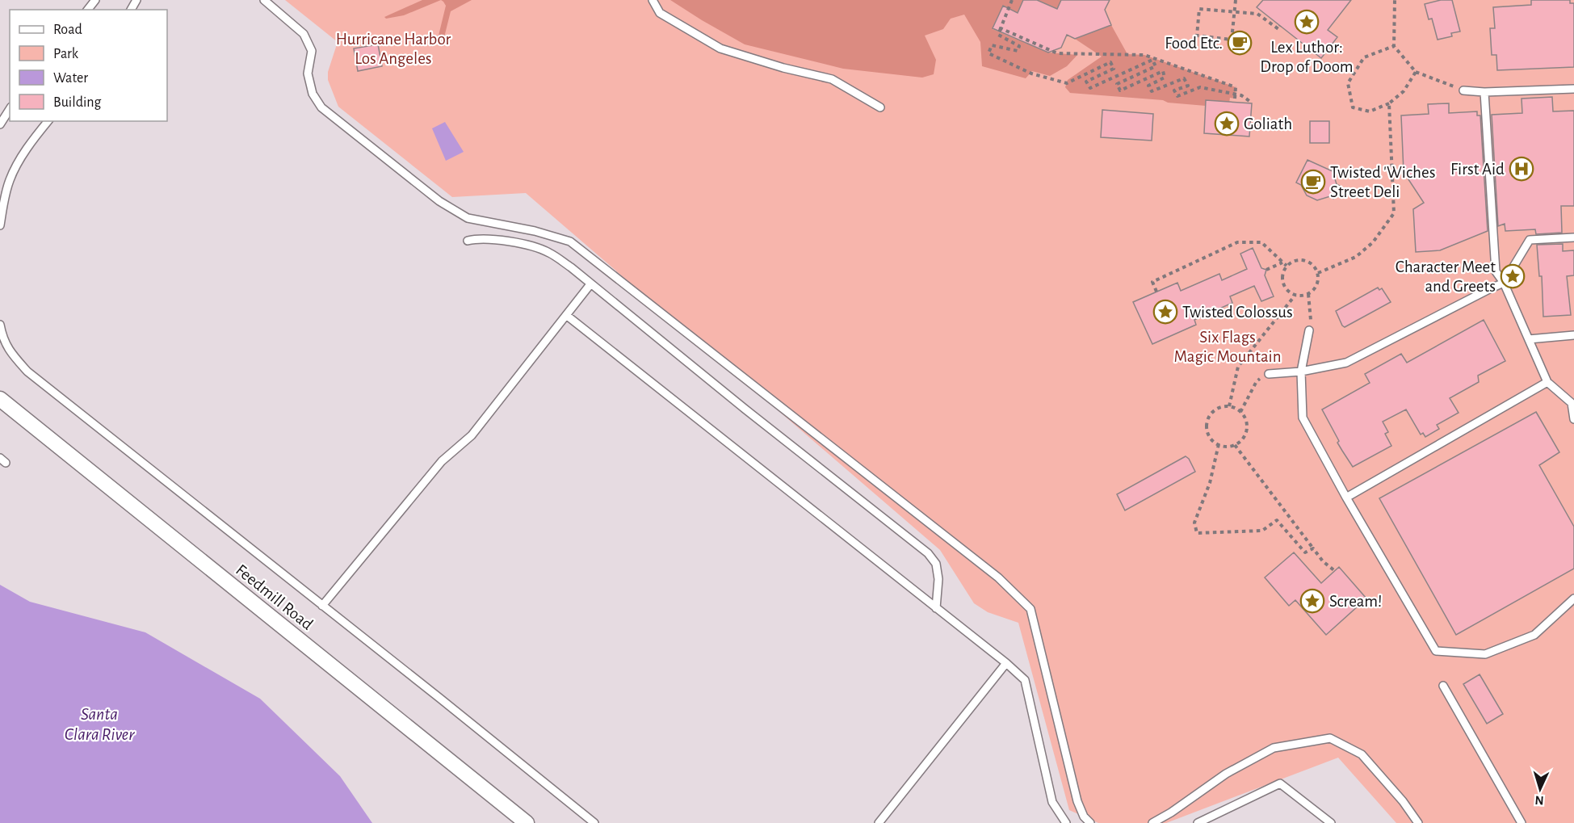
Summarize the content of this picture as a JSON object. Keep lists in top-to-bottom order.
{
  "streets": {
    "street": ["Feedmill Road"]
  },
  "water": ["Santa Clara River"],
  "parks": ["Hurricane Harbor Los Angeles", "Six Flags Magic Mountain"],
  "places": {
    "place": [
      "Lex Luthor: Drop of Doom",
      "Goliath",
      "Character Meet and Greets",
      "Twisted Colossus",
      "Scream!"
    ],
    "cafe": ["Food Etc.", "Twisted 'Wiches Street Deli"],
    "hospital": ["First Aid"]
  },
  "legend": [
    "Road",
    "Park",
    "Water",
    "Building"
  ],
  "north": "bottom"
}
